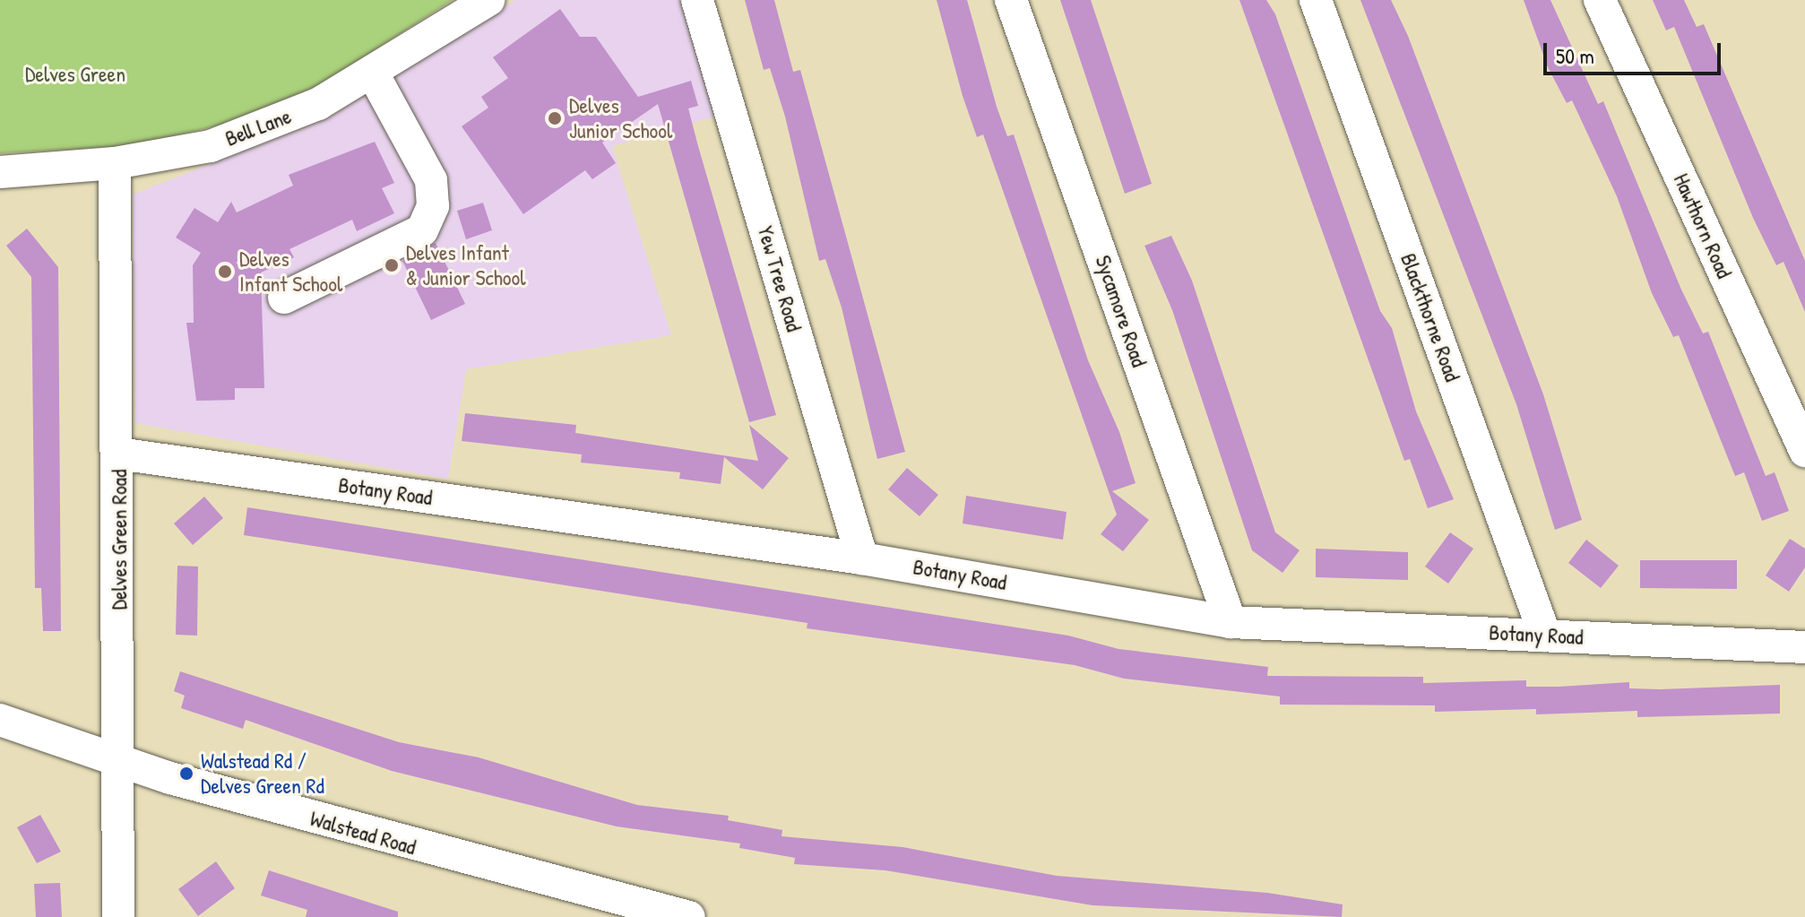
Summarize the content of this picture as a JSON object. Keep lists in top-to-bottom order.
{
  "streets": {
    "street": [
      "Bell Lane",
      "Hawthorn Road",
      "Yew Tree Road",
      "Sycamore Road",
      "Blackthorne Road",
      "Botany Road",
      "Delves Green Road",
      "Walstead Road"
    ]
  },
  "crossings": [
    ["Bell Lane", "Delves Green Road"],
    ["Yew Tree Road", "Botany Road"],
    ["Sycamore Road", "Botany Road"],
    ["Blackthorne Road", "Botany Road"],
    ["Botany Road", "Delves Green Road"],
    ["Delves Green Road", "Walstead Road"]
  ],
  "parks": ["Delves Green"],
  "places": [
    "Delves Junior School",
    "Delves Infant & Junior School",
    "Delves Infant School",
    "Walstead Rd / Delves Green Rd"
  ],
  "scale_bar": "50 m"
}
